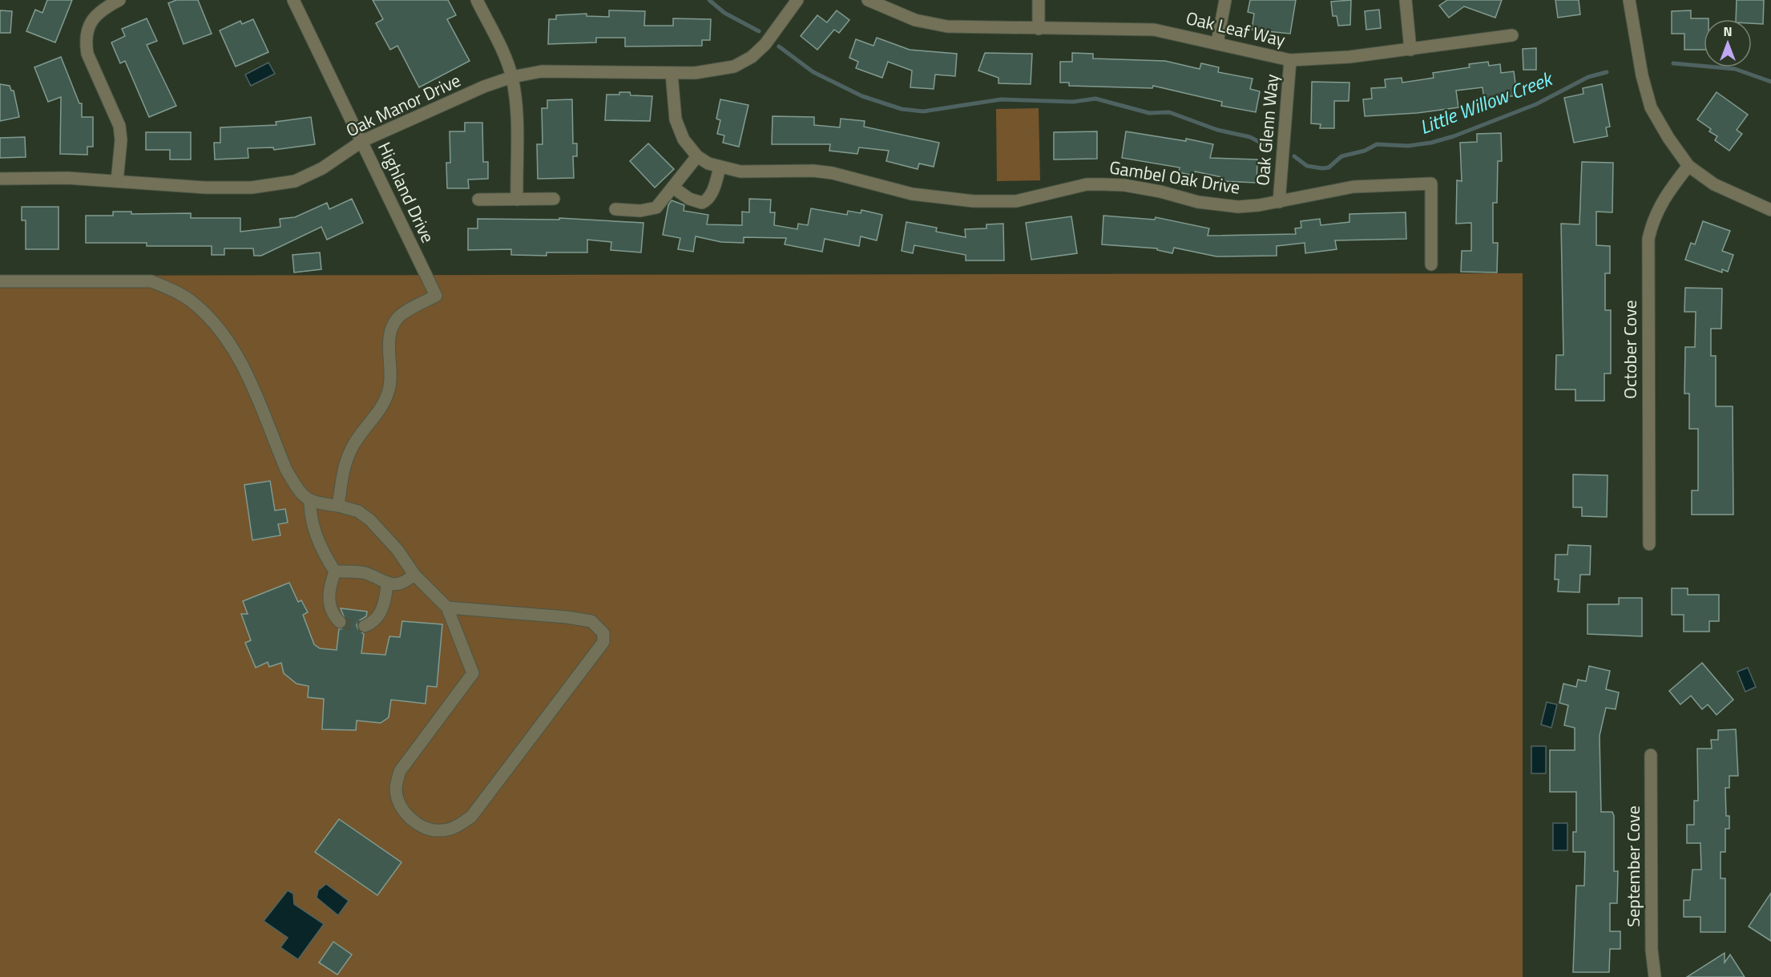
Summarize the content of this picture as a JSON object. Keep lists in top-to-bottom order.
{
  "streets": {
    "street": [
      "Oak Leaf Way",
      "Oak Manor Drive",
      "Oak Glenn Way",
      "Gambel Oak Drive",
      "Highland Drive",
      "October Cove",
      "September Cove"
    ]
  },
  "crossings": [
    ["Oak Leaf Way", "Oak Glenn Way"],
    ["Oak Manor Drive", "Gambel Oak Drive"],
    ["Oak Manor Drive", "Highland Drive"],
    ["Oak Glenn Way", "Gambel Oak Drive"]
  ],
  "water": ["Little Willow Creek"],
  "north": "top"
}
